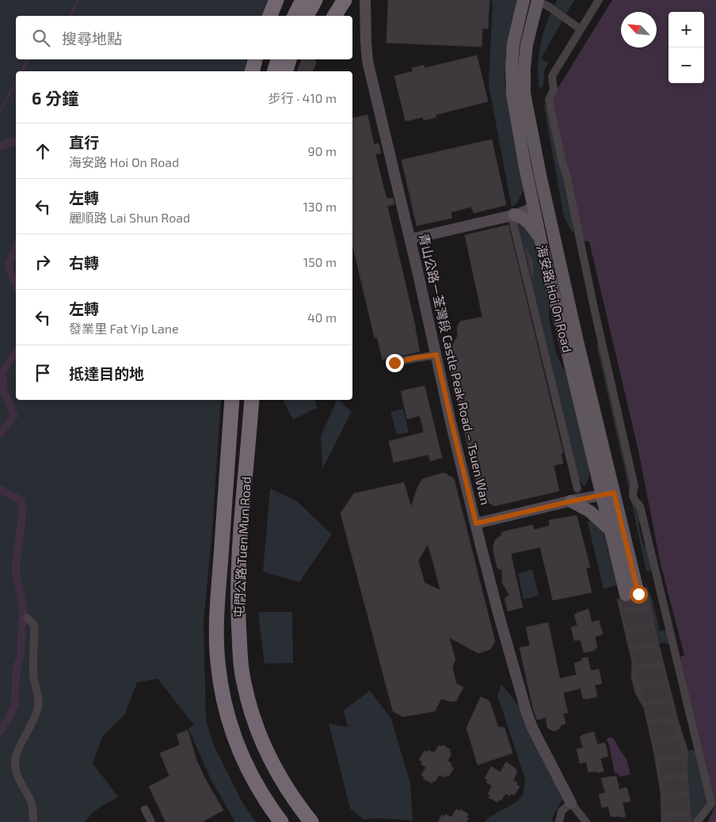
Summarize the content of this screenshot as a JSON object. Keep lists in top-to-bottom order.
{
  "streets": {
    "highway": ["屯門公路 Tuen Mun Road"],
    "main road": ["海安路 Hoi On Road"],
    "street": ["青山公路－荃灣段 Castle Peak Road – Tsuen Wan"]
  },
  "north": "top left",
  "page": {
    "map_buttons": ["+", "−"],
    "search": "搜尋地點",
    "heading": ["6 分鐘", "步行 · 410 m"],
    "list": [
      ["直行", "海安路 Hoi On Road", "90 m"],
      ["左轉", "麗順路 Lai Shun Road", "130 m"],
      ["右轉", "150 m"],
      ["左轉", "發業里 Fat Yip Lane", "40 m"],
      "抵達目的地"
    ]
  }
}
